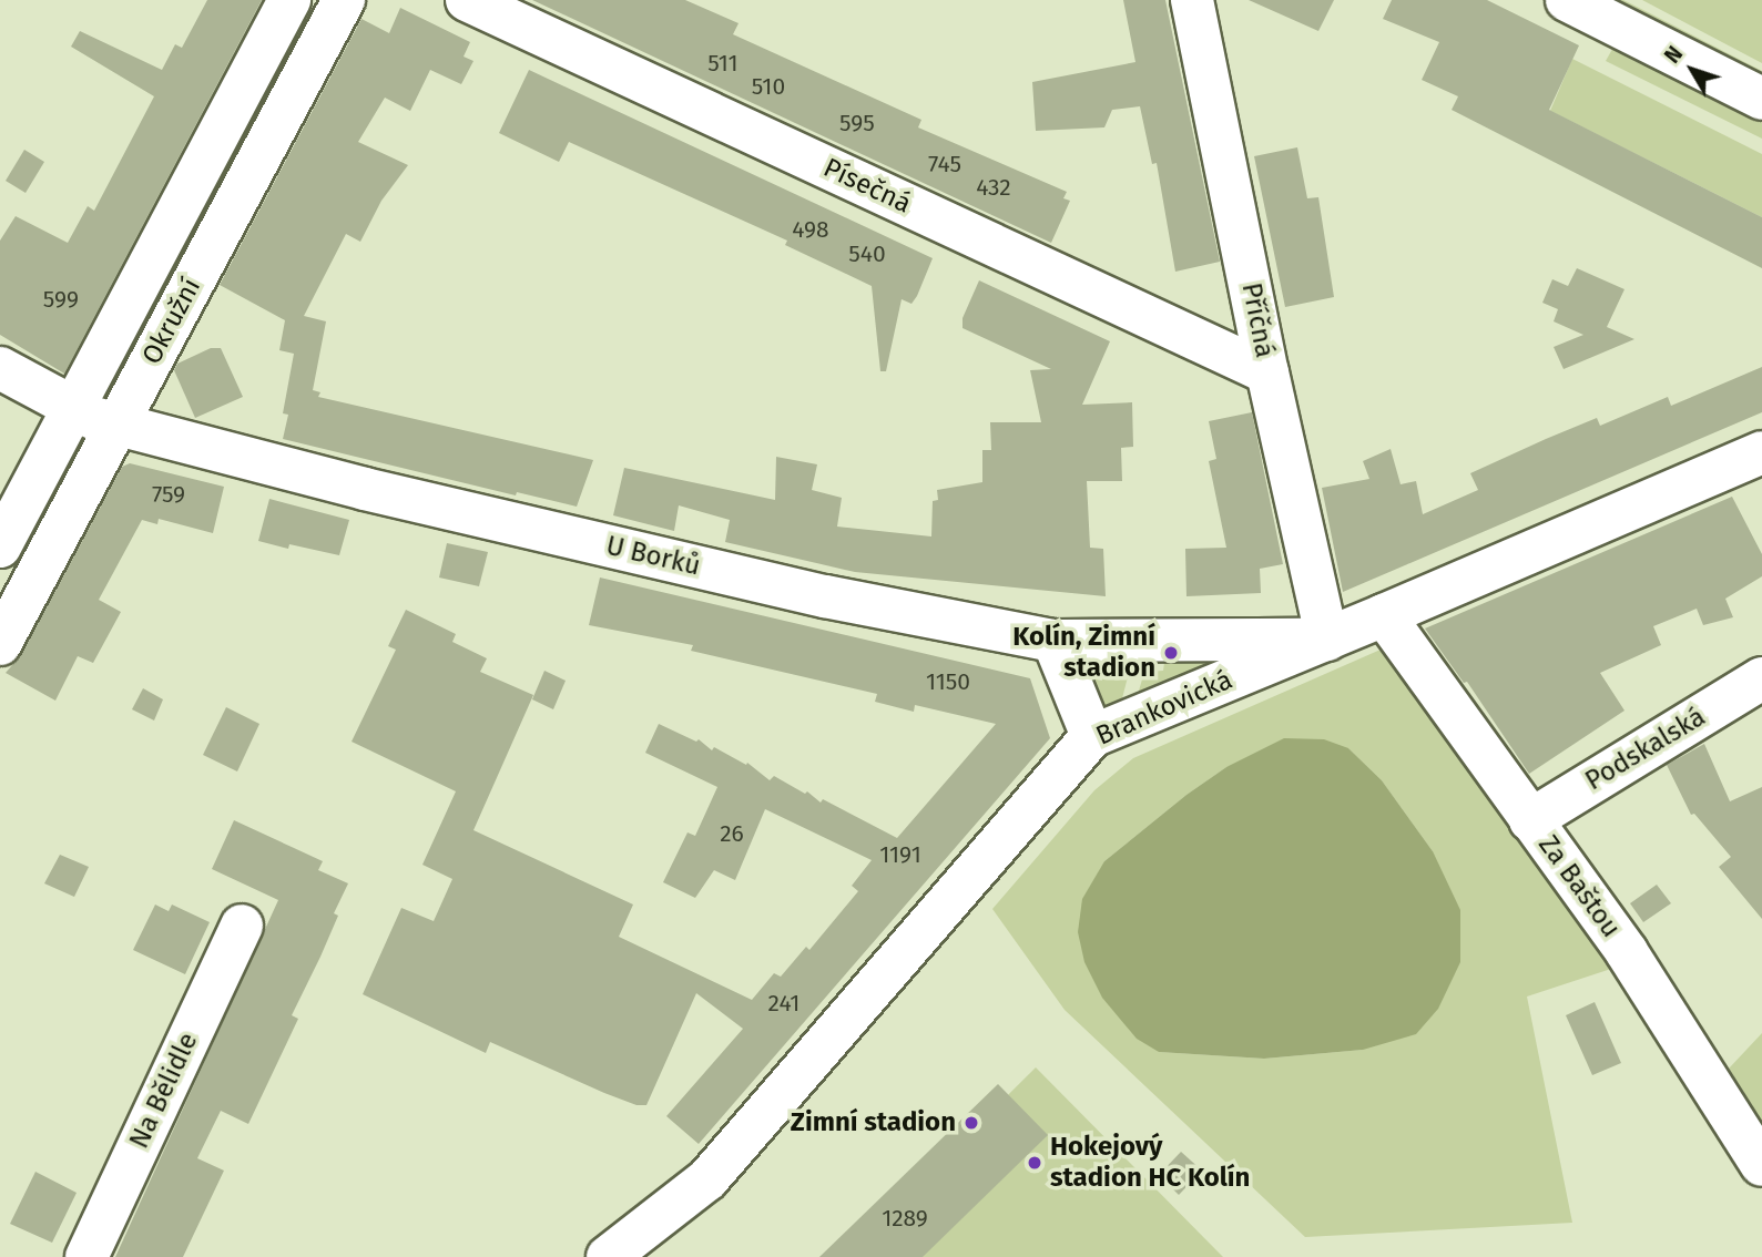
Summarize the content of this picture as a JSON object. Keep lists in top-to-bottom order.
{
  "streets": {
    "street": [
      "Písečná",
      "Příčná",
      "Okružní",
      "U Borků",
      "Brankovická",
      "Podskalská",
      "Za Baštou",
      "Na Bělidle"
    ]
  },
  "crossings": [
    ["Písečná", "Příčná"],
    ["Příčná", "U Borků"],
    ["Příčná", "Brankovická"],
    ["Okružní", "U Borků"],
    ["U Borků", "Brankovická"],
    ["Brankovická", "Za Baštou"],
    ["Podskalská", "Za Baštou"]
  ],
  "places": ["Kolín, Zimní stadion", "Zimní stadion", "Hokejový stadion HC Kolín"],
  "house_numbers": [
    "511",
    "510",
    "595",
    "745",
    "432",
    "498",
    "540",
    "599",
    "759",
    "1150",
    "26",
    "1191",
    "241",
    "1289"
  ],
  "north": "top left"
}
